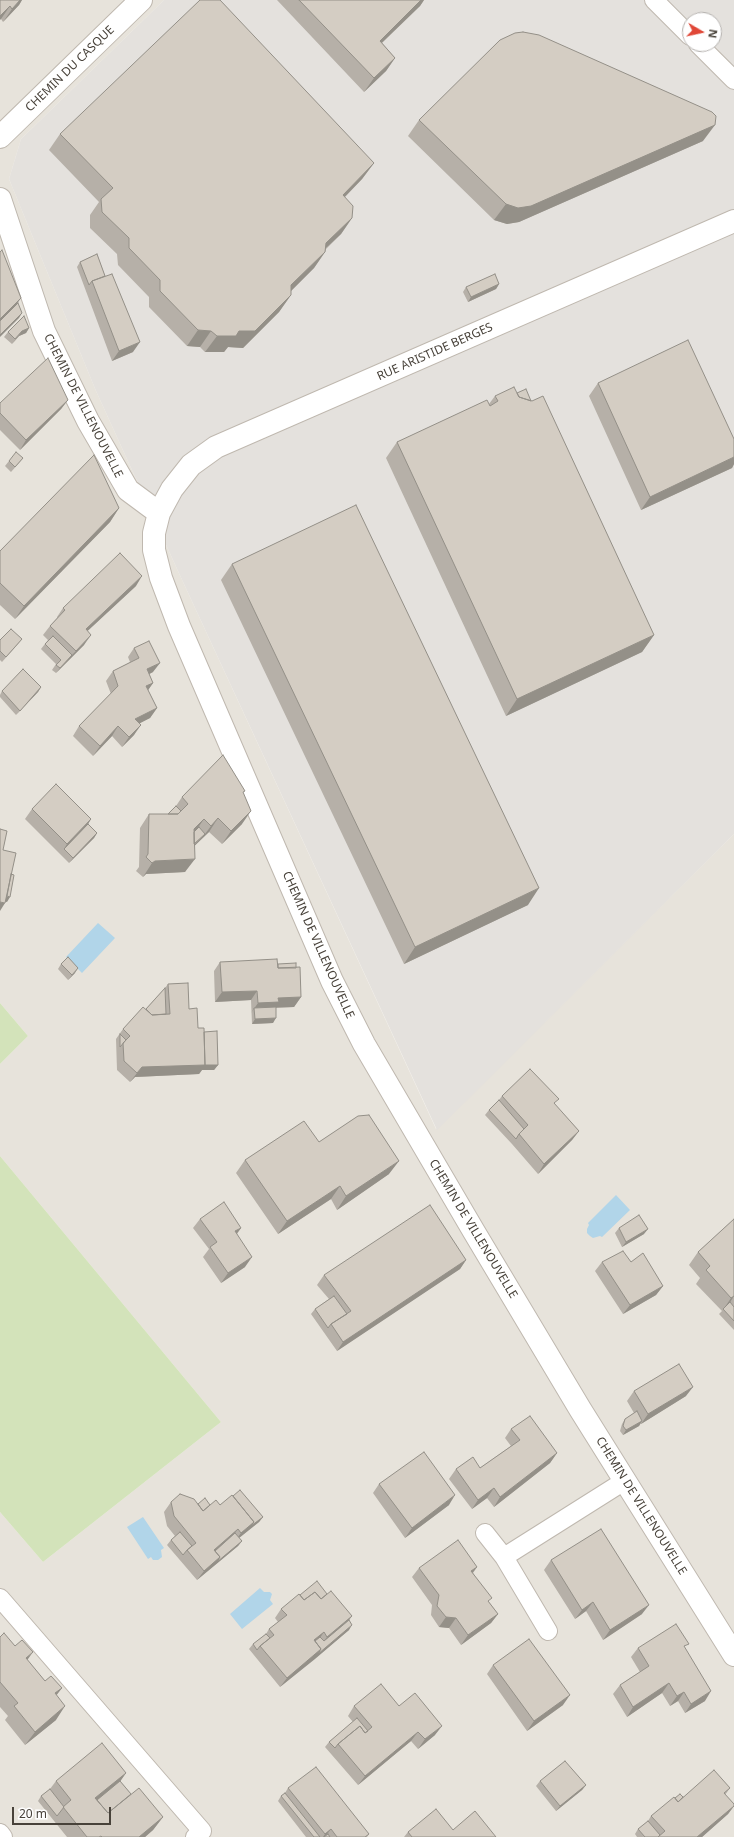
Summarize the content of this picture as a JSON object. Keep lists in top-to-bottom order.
{
  "streets": {
    "street": ["CHEMIN DU CASQUE", "RUE ARISTIDE BERGES", "CHEMIN DE VILLENOUVELLE"]
  },
  "crossings": [
    ["RUE ARISTIDE BERGES", "CHEMIN DE VILLENOUVELLE"]
  ],
  "scale_bar": "20 m",
  "north": "right"
}
